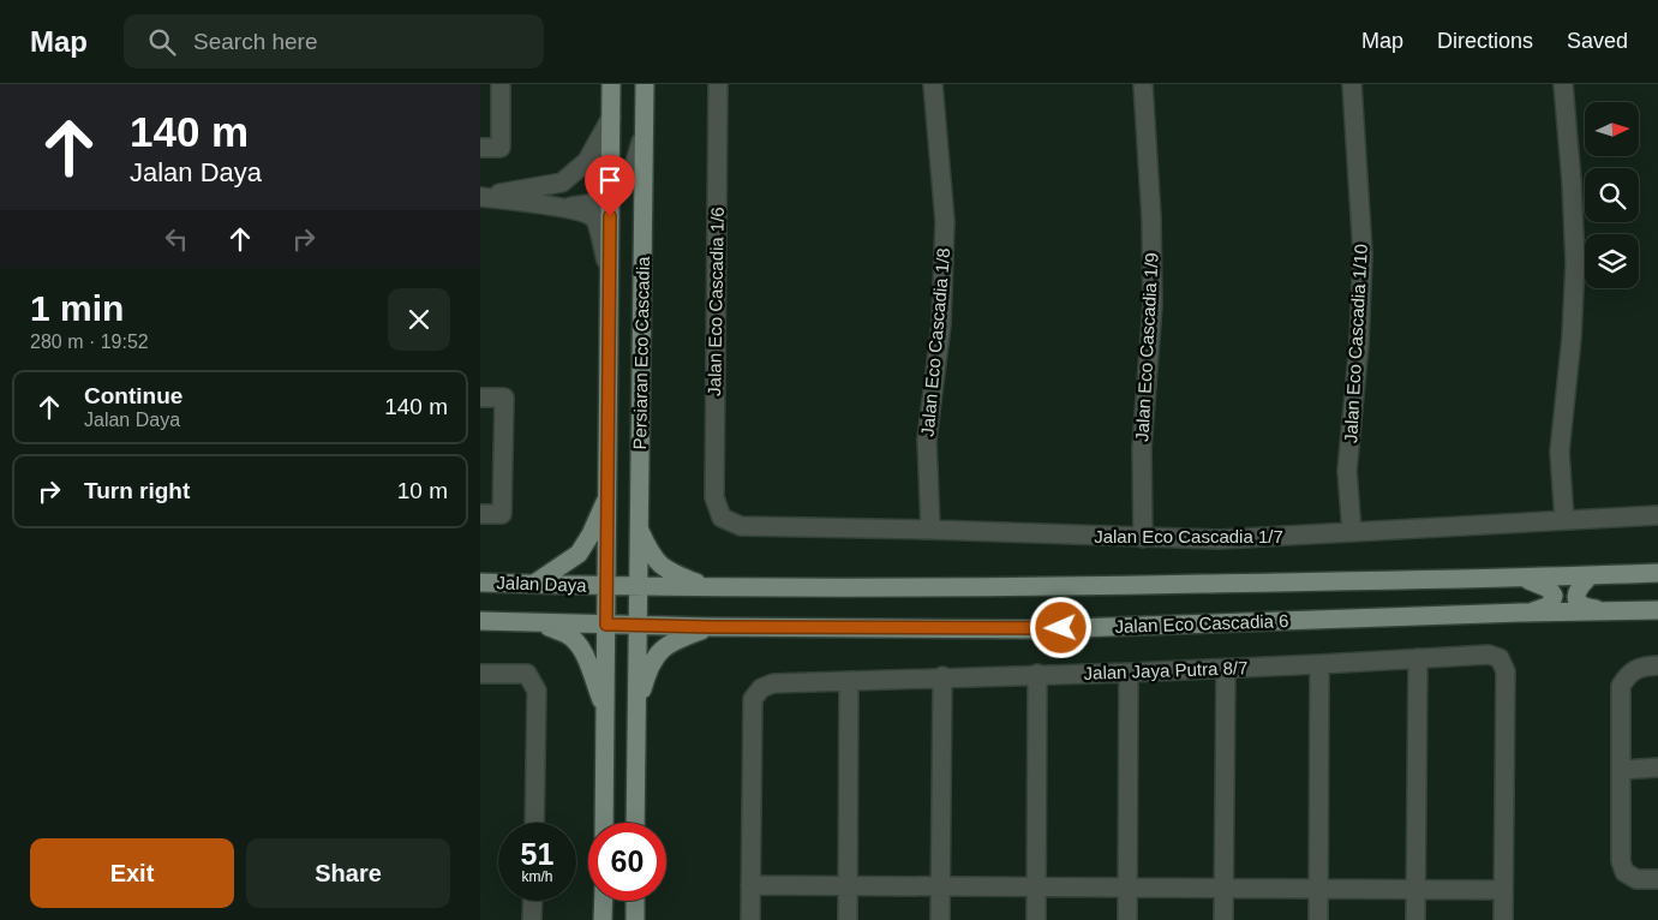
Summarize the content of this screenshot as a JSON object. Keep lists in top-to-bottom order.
{
  "streets": {
    "main road": ["Persiaran Eco Cascadia", "Jalan Daya", "Jalan Eco Cascadia 6"],
    "street": [
      "Jalan Eco Cascadia 1/6",
      "Jalan Eco Cascadia 1/8",
      "Jalan Eco Cascadia 1/10",
      "Jalan Eco Cascadia 1/9",
      "Jalan Eco Cascadia 1/7",
      "Jalan Jaya Putra 8/7"
    ]
  },
  "crossings": [
    ["Jalan Eco Cascadia 1/6", "Jalan Eco Cascadia 1/7"],
    ["Jalan Eco Cascadia 1/8", "Jalan Eco Cascadia 1/7"],
    ["Jalan Eco Cascadia 1/10", "Jalan Eco Cascadia 1/7"],
    ["Jalan Eco Cascadia 1/9", "Jalan Eco Cascadia 1/7"],
    ["Persiaran Eco Cascadia", "Jalan Daya"],
    ["Persiaran Eco Cascadia", "Jalan Eco Cascadia 6"]
  ],
  "north": "right",
  "page": {
    "header": "Map",
    "search": "Search here",
    "nav": ["Map", "Directions", "Saved"],
    "turn": ["140 m", "Jalan Daya"],
    "heading": ["1 min", "280 m · 19:52"],
    "list": [
      {
        "name": "Continue",
        "note": "Jalan Daya",
        "value": "140 m"
      },
      {
        "name": "Turn right",
        "value": "10 m"
      }
    ],
    "speed": "51 km/h",
    "limit": "60",
    "buttons": ["Exit", "Share"]
  }
}
